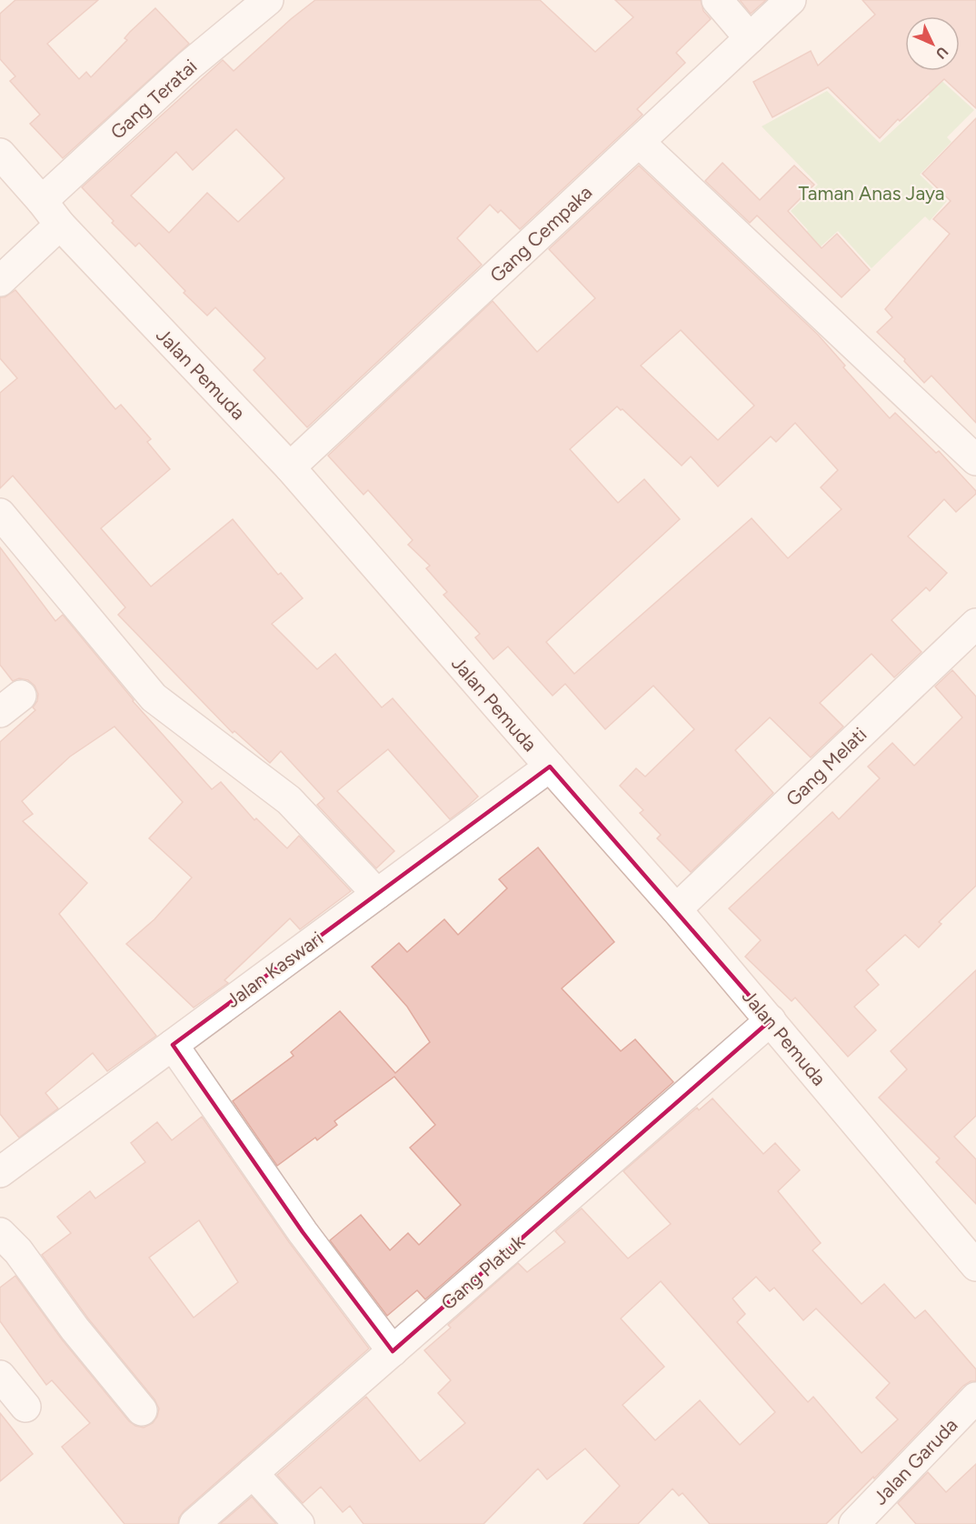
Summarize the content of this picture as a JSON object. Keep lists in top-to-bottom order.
{
  "streets": {
    "street": [
      "Gang Teratai",
      "Gang Cempaka",
      "Jalan Pemuda",
      "Gang Melati",
      "Jalan Kaswari",
      "Gang Platuk",
      "Jalan Garuda"
    ]
  },
  "crossings": [
    ["Gang Teratai", "Jalan Pemuda"],
    ["Gang Cempaka", "Jalan Pemuda"],
    ["Jalan Pemuda", "Gang Melati"],
    ["Jalan Pemuda", "Jalan Kaswari"],
    ["Jalan Pemuda", "Gang Platuk"]
  ],
  "parks": ["Taman Anas Jaya"],
  "north": "bottom right"
}
